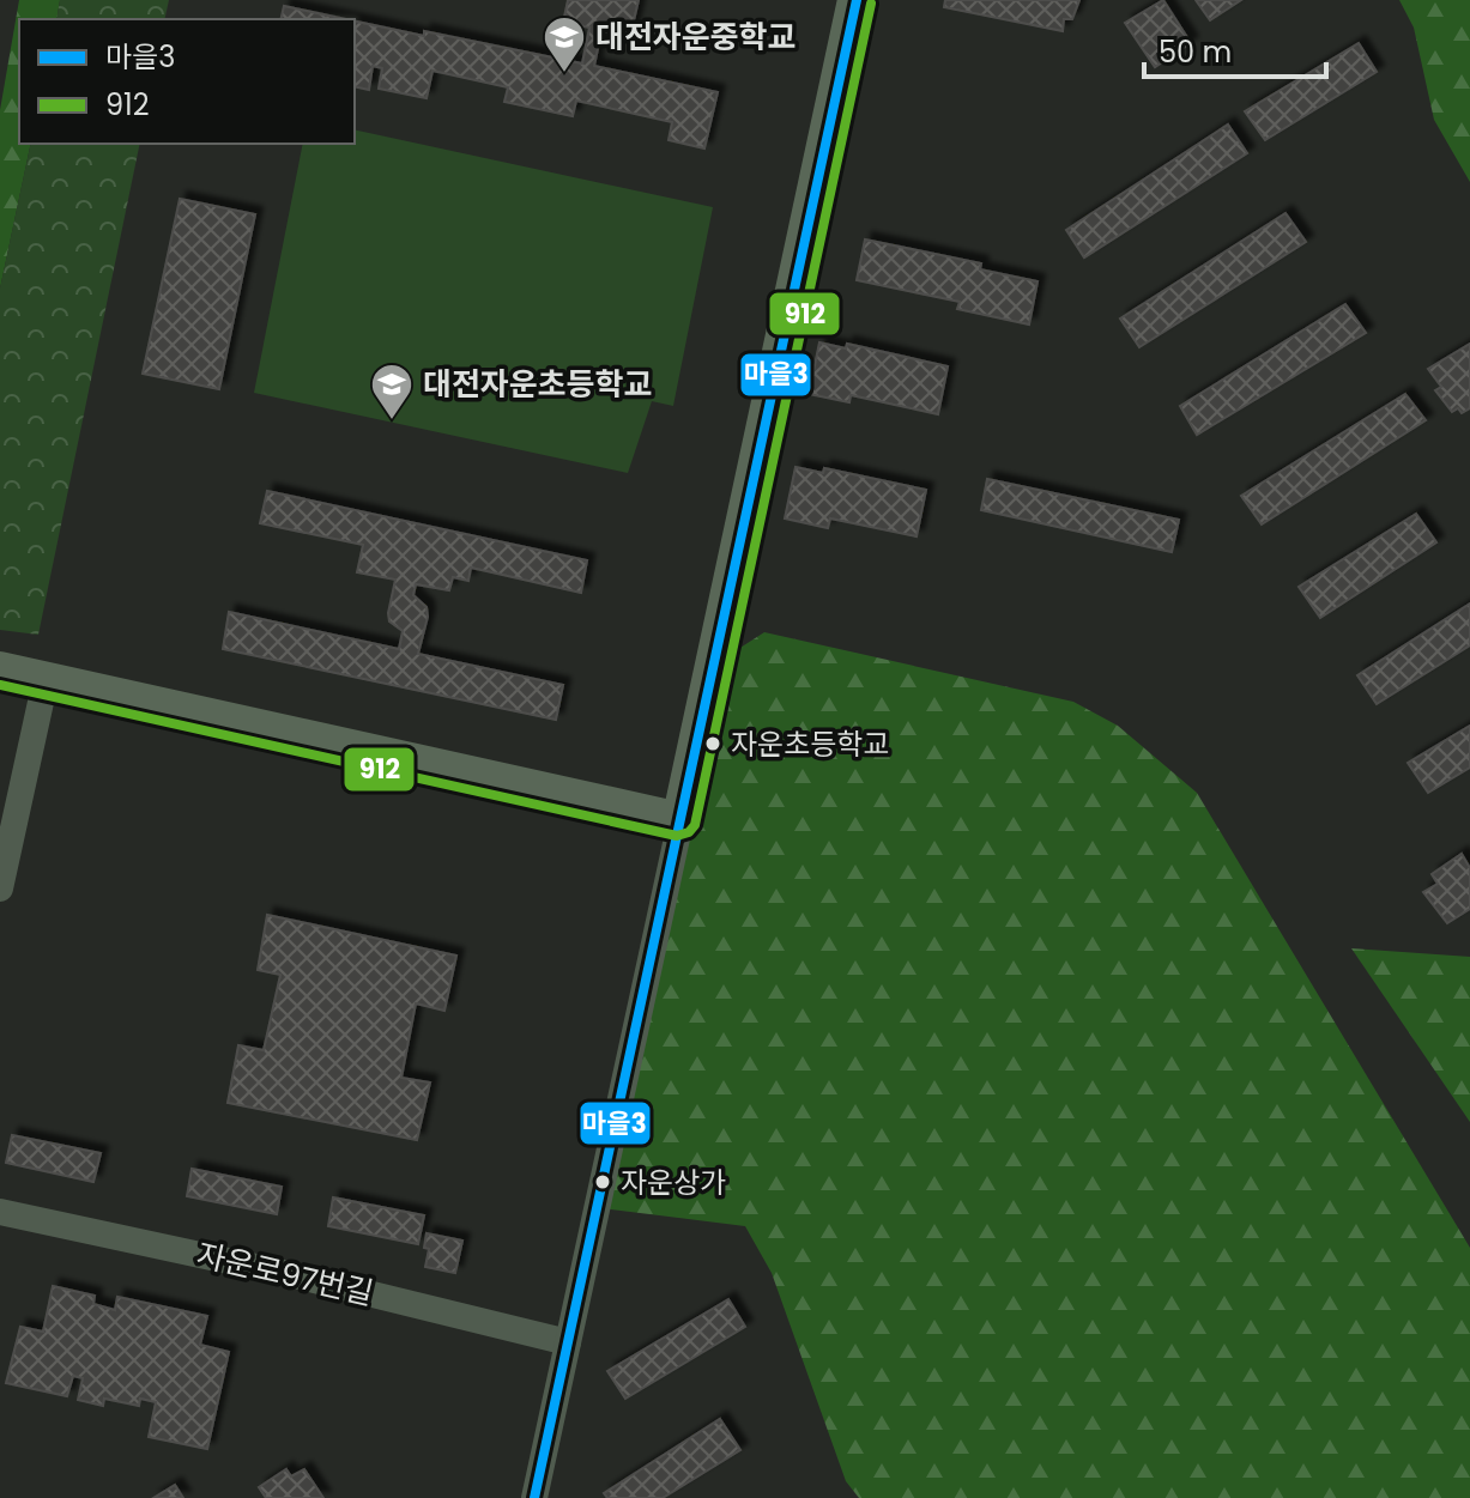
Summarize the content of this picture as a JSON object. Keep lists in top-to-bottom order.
{
  "streets": {
    "street": ["자운로97번길"]
  },
  "places": {
    "school or university": ["대전자운중학교", "대전자운초등학교"],
    "other": ["자운초등학교", "자운상가"]
  },
  "lines": ["transit line 마을3", "transit line 912"],
  "legend": ["마을3", "912"],
  "scale_bar": "50 m"
}
